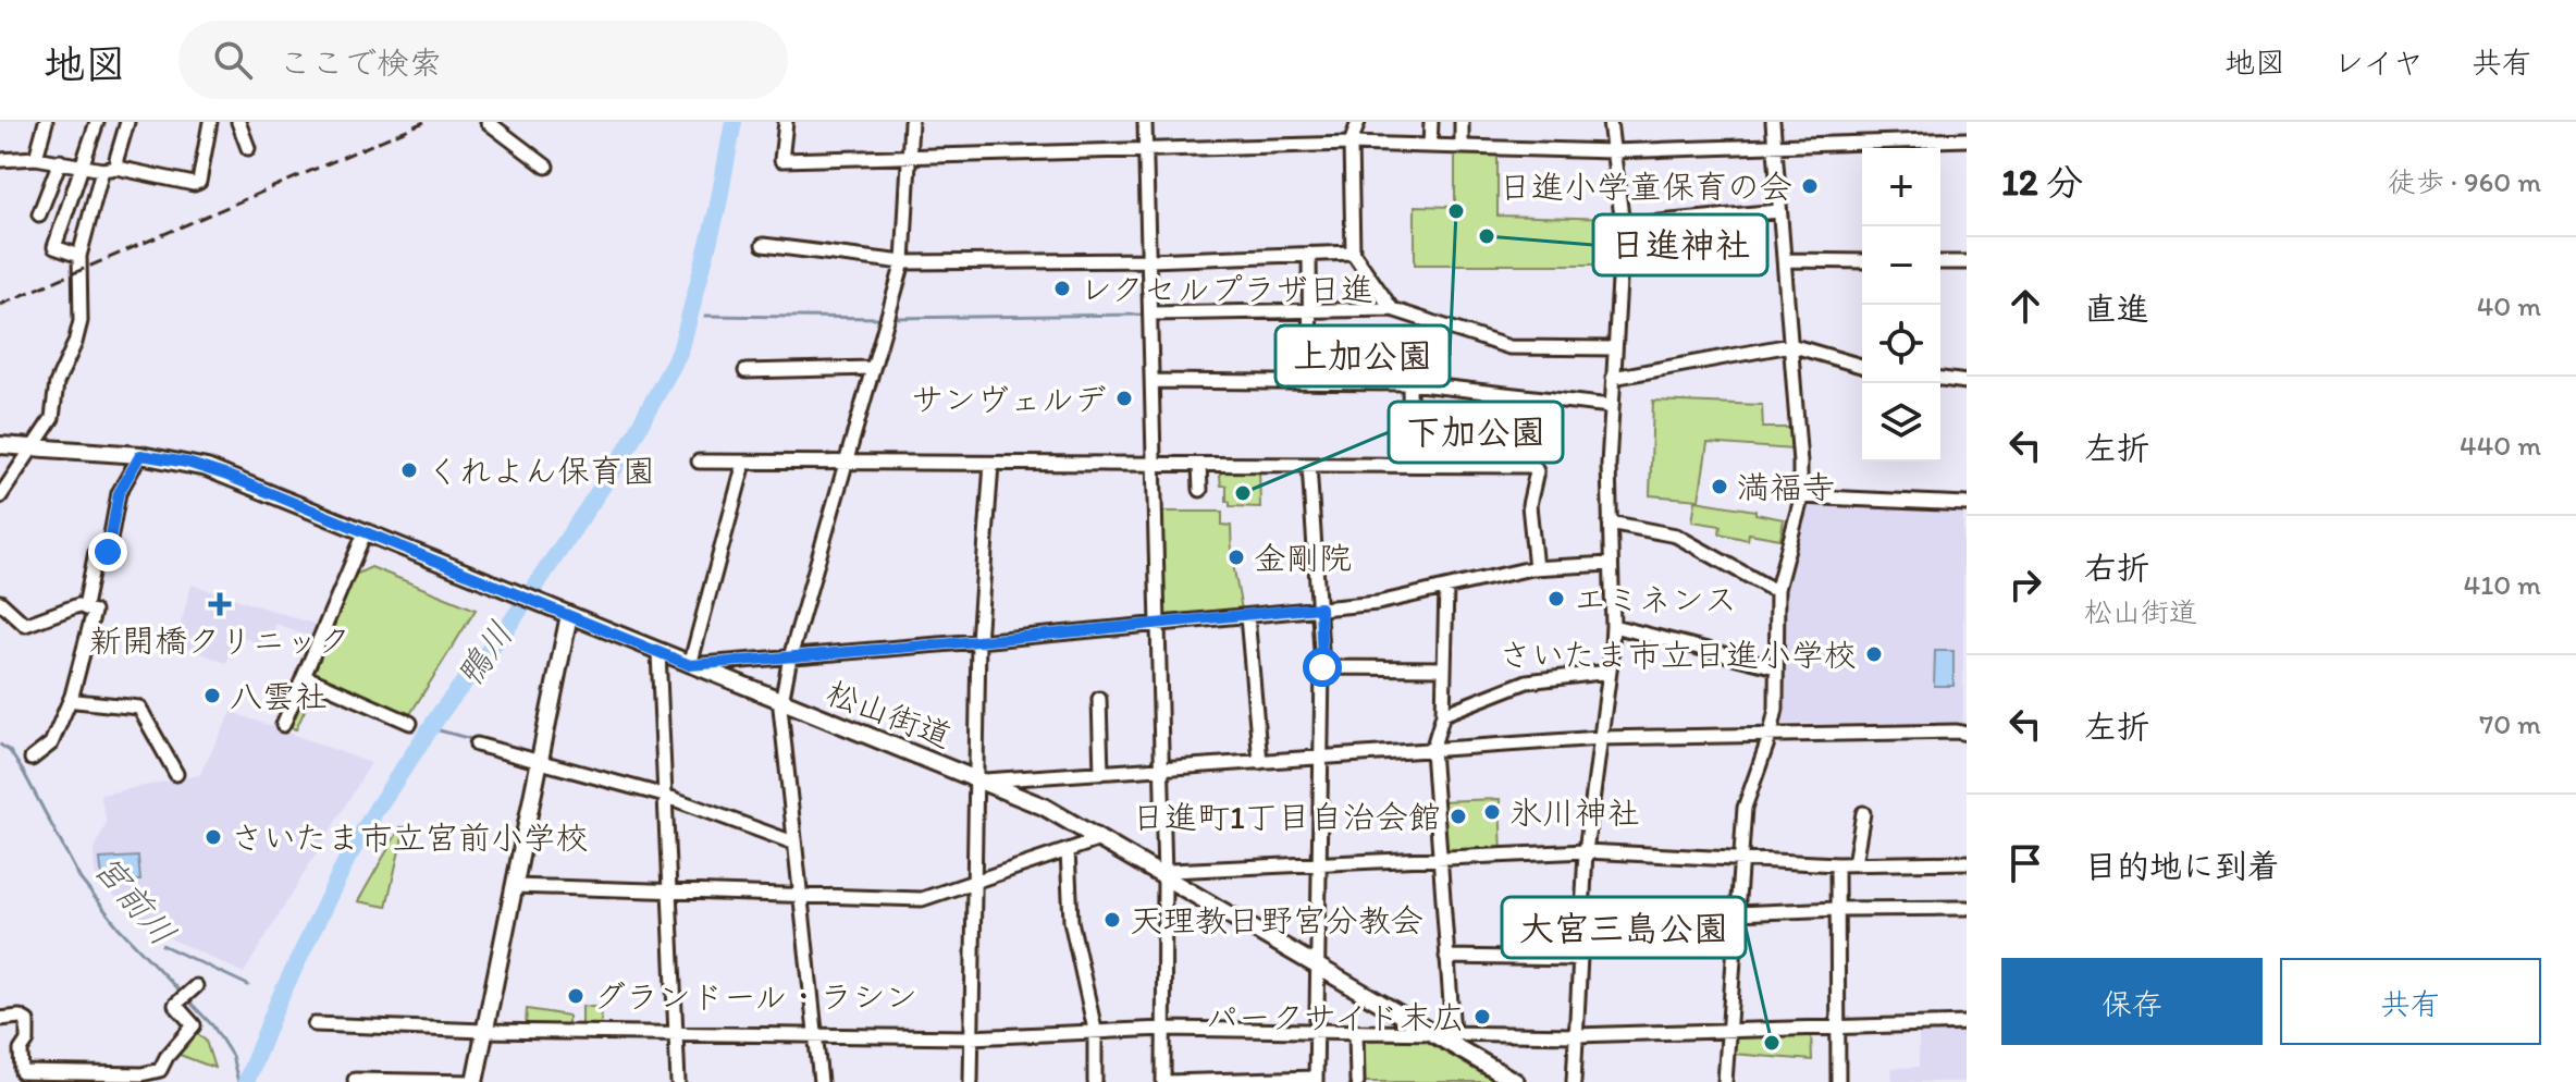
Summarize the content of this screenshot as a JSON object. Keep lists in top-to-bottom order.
{
  "streets": {
    "main road": ["松山街道"]
  },
  "water": ["鴨川", "宮前川"],
  "places": {
    "other": [
      "日進小学童保育の会",
      "上加公園",
      "日進神社",
      "レクセルプラザ日進",
      "サンヴェルデ",
      "くれよん保育園",
      "満福寺",
      "下加公園",
      "金剛院",
      "エミネンス",
      "さいたま市立日進小学校",
      "八雲社",
      "氷川神社",
      "日進町1丁目自治会館",
      "さいたま市立宮前小学校",
      "天理教日野宮分教会",
      "グランドール・ラシン",
      "パークサイド末広",
      "大宮三島公園"
    ],
    "health": ["新開橋クリニック"]
  },
  "page": {
    "header": "地図",
    "search": "ここで検索",
    "nav": ["地図", "レイヤ", "共有"],
    "heading": ["12 分", "徒歩 · 960 m"],
    "map_buttons": ["+", "−"],
    "list": [
      ["直進", "40 m"],
      ["左折", "440 m"],
      ["右折", "松山街道", "410 m"],
      ["左折", "70 m"],
      "目的地に到着"
    ],
    "buttons": ["保存", "共有"]
  }
}
